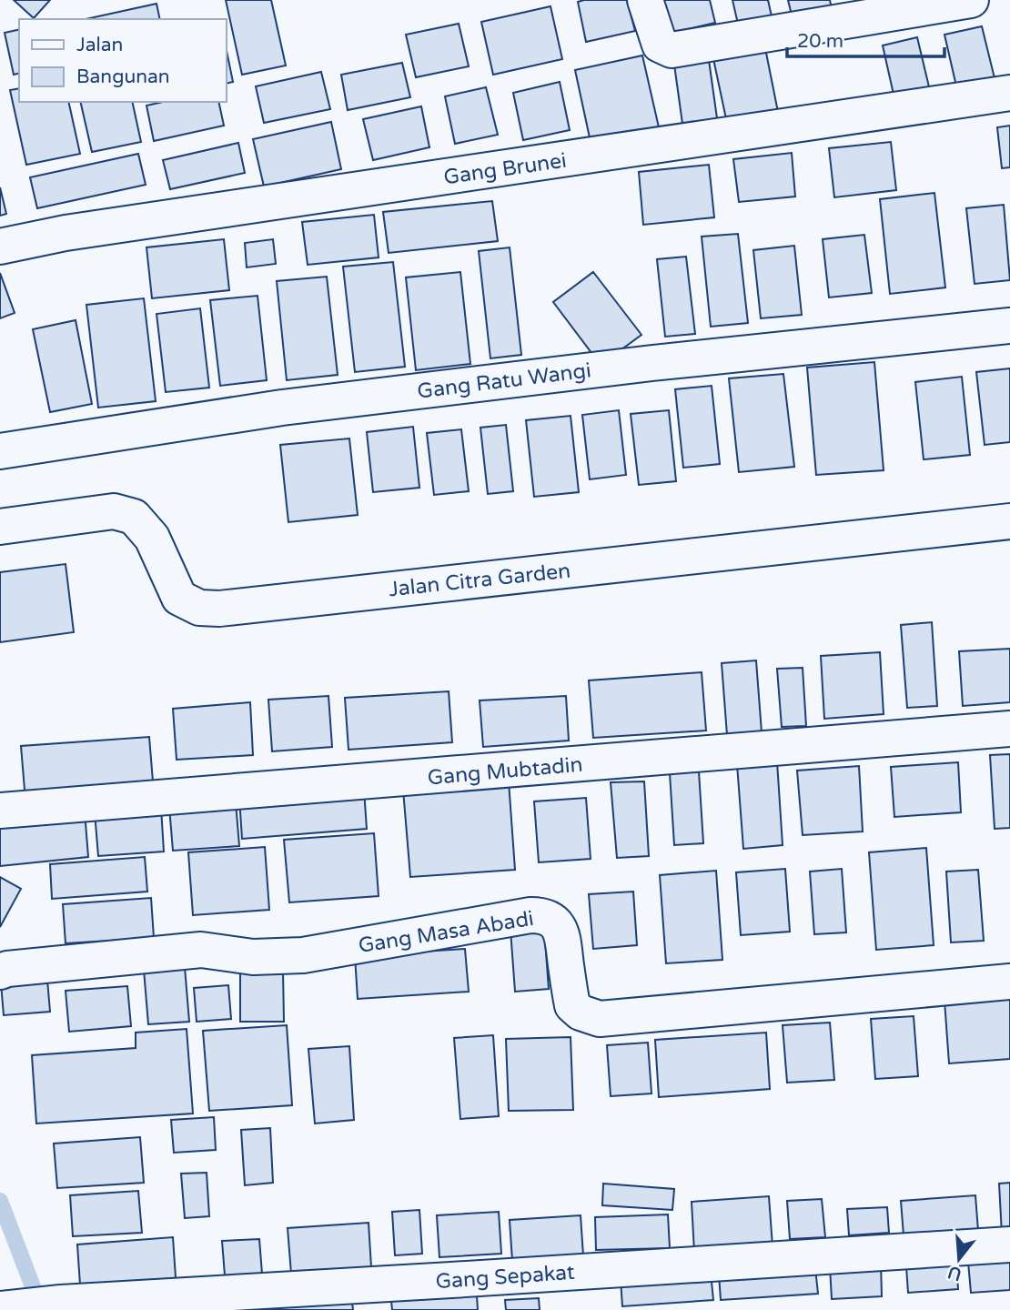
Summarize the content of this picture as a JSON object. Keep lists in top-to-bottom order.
{
  "streets": {
    "street": [
      "Gang Brunei",
      "Gang Ratu Wangi",
      "Jalan Citra Garden",
      "Gang Mubtadin",
      "Gang Masa Abadi",
      "Gang Sepakat"
    ]
  },
  "legend": ["Jalan", "Bangunan"],
  "scale_bar": "20 m",
  "north": "bottom"
}
